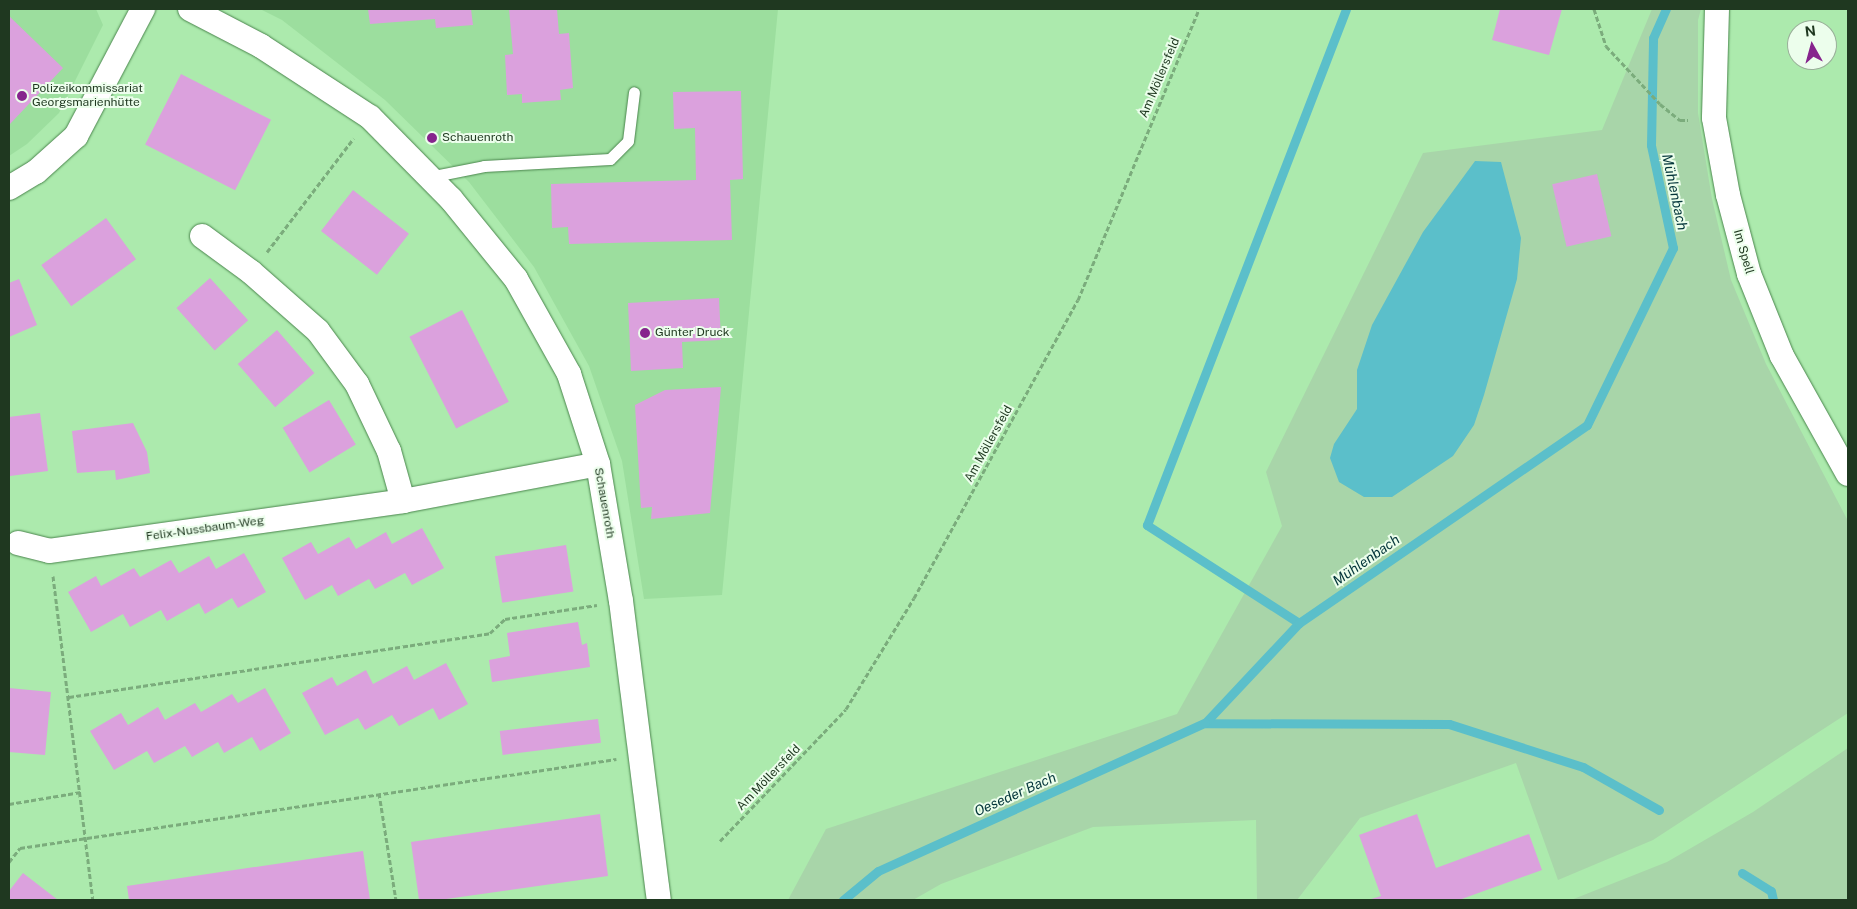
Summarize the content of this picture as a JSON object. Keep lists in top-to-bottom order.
{
  "streets": {
    "street": ["Im Spell", "Schauenroth", "Felix-Nussbaum-Weg"],
    "path": ["Am Möllersfeld"]
  },
  "crossings": [
    ["Schauenroth", "Felix-Nussbaum-Weg"]
  ],
  "water": ["Mühlenbach", "Oeseder Bach"],
  "places": ["Polizeikommissariat Georgsmarienhütte", "Schauenroth", "Günter Druck"],
  "north": "top"
}
